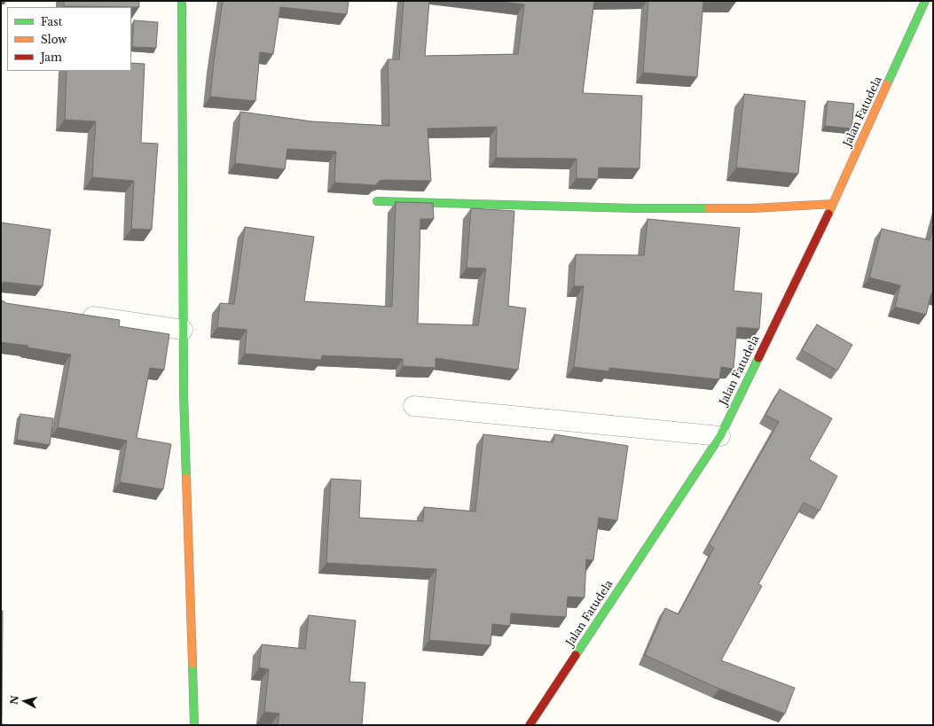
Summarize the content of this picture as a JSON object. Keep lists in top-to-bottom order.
{
  "streets": {
    "street": ["Jalan Fatudela"]
  },
  "legend": ["Fast", "Slow", "Jam"],
  "north": "left"
}
